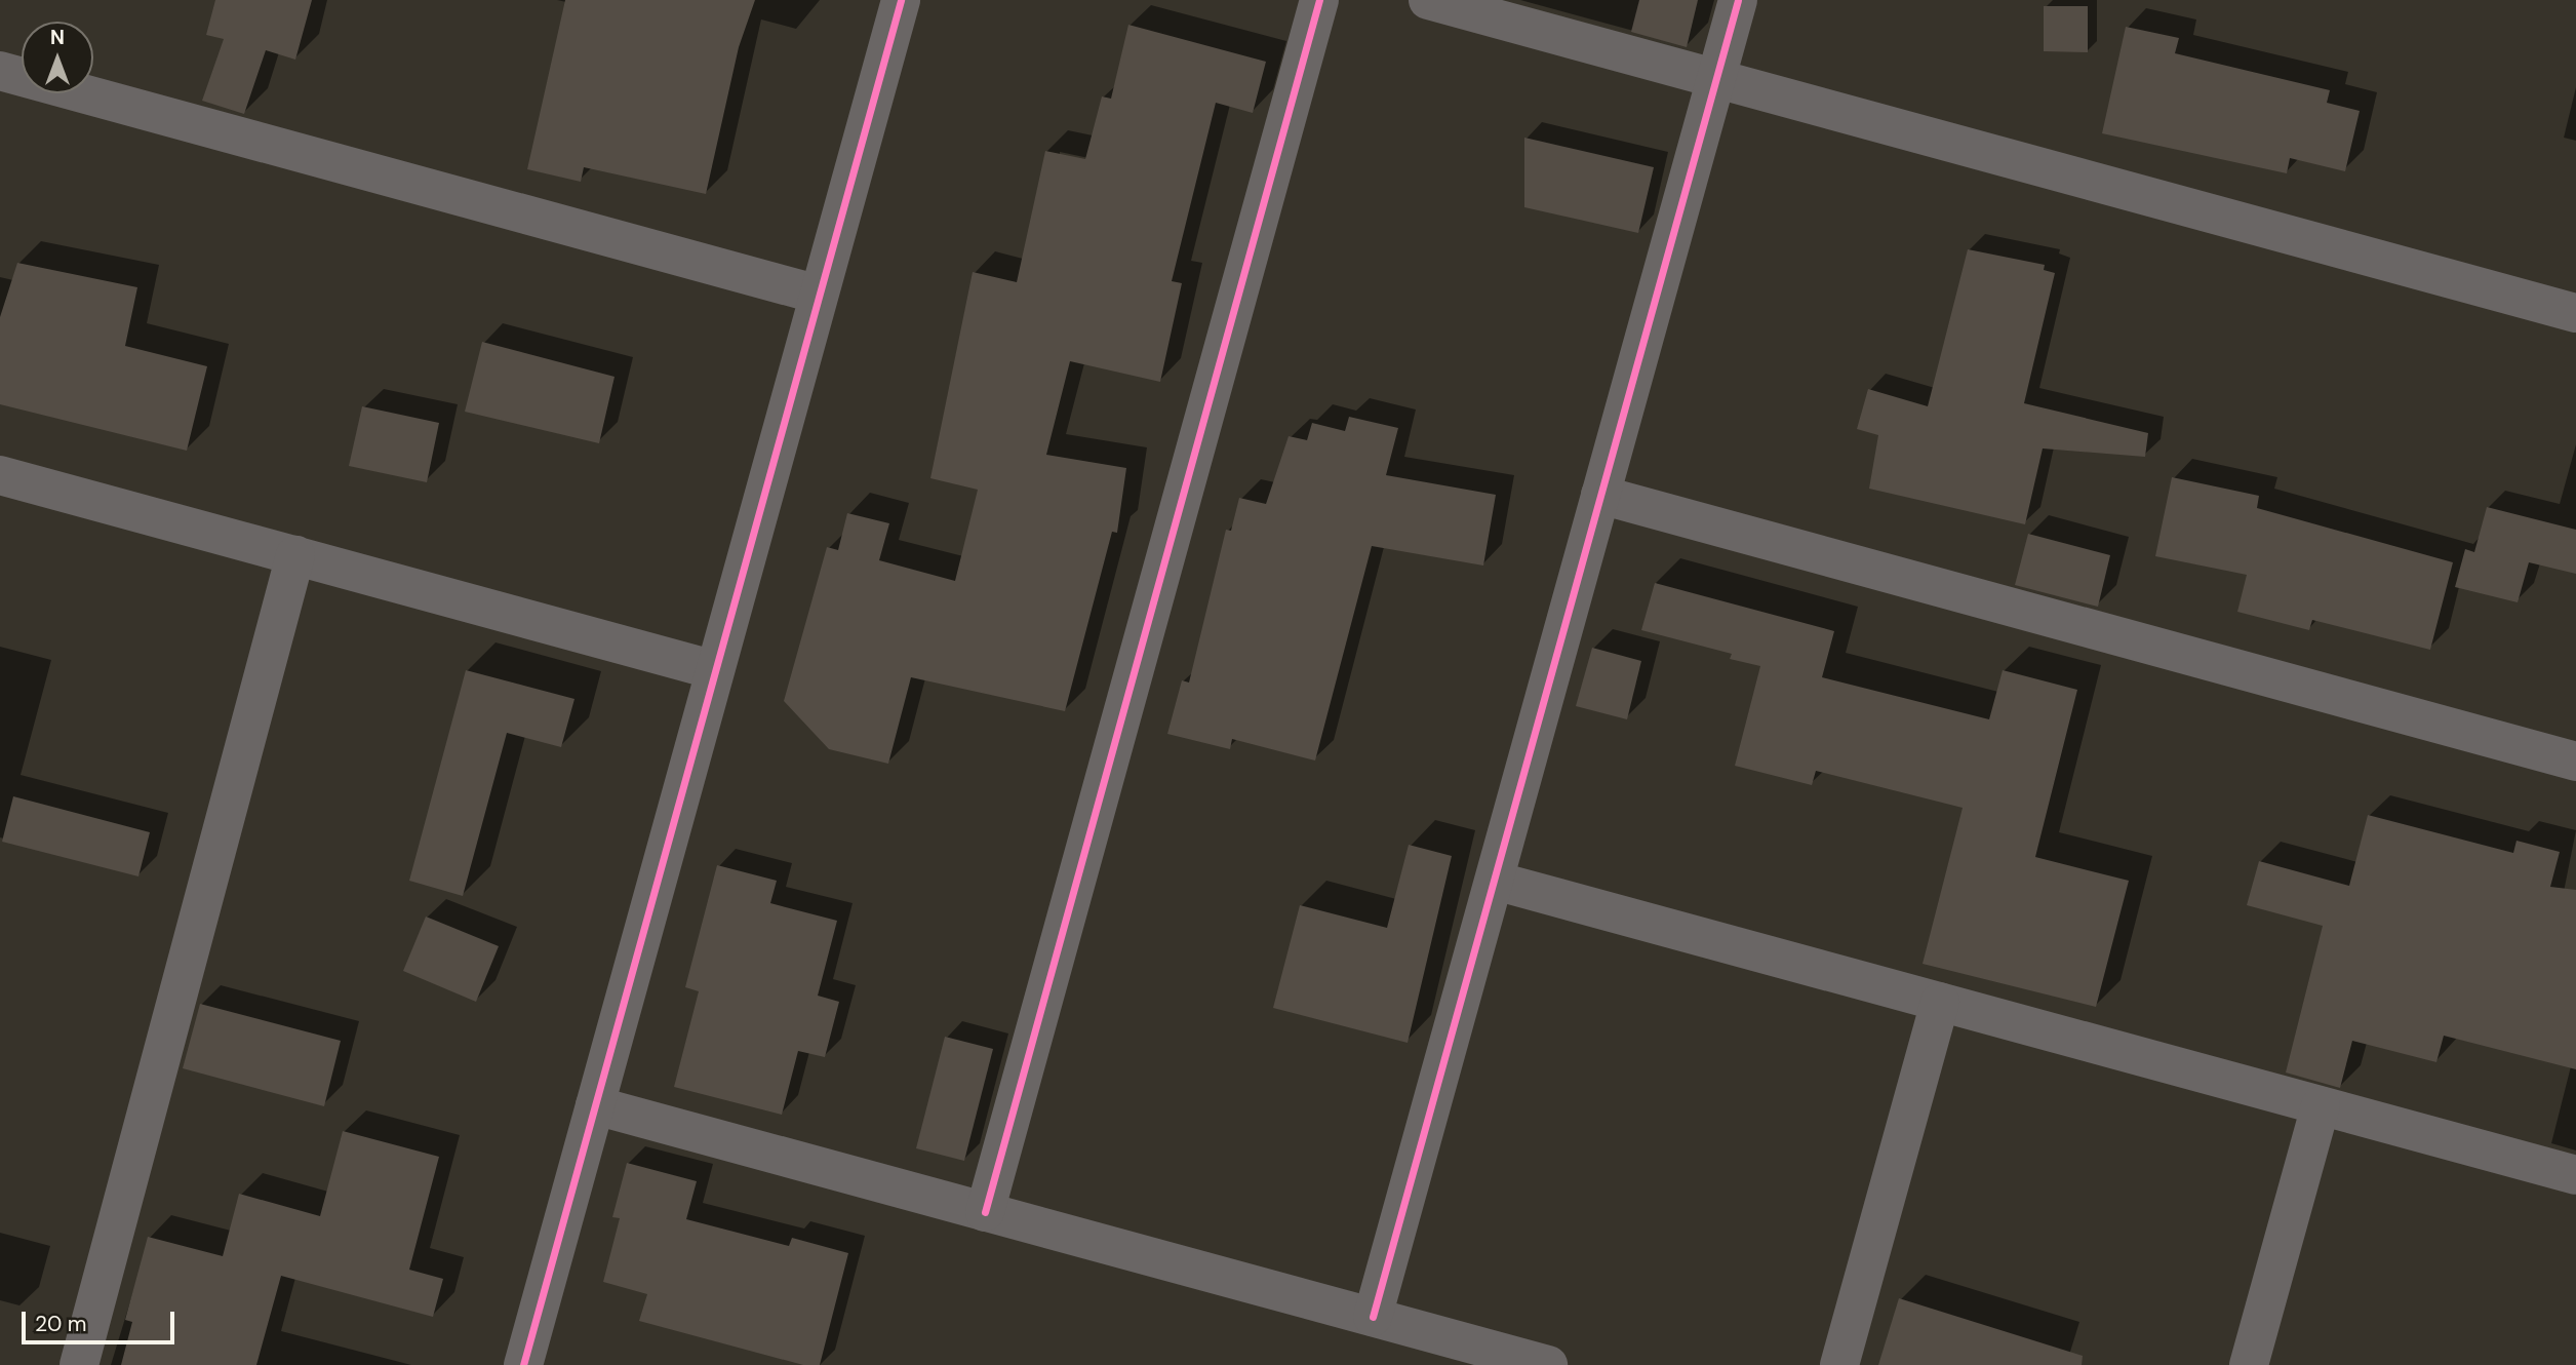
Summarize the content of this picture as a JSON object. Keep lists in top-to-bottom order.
{
  "scale_bar": "20 m",
  "north": "top"
}
